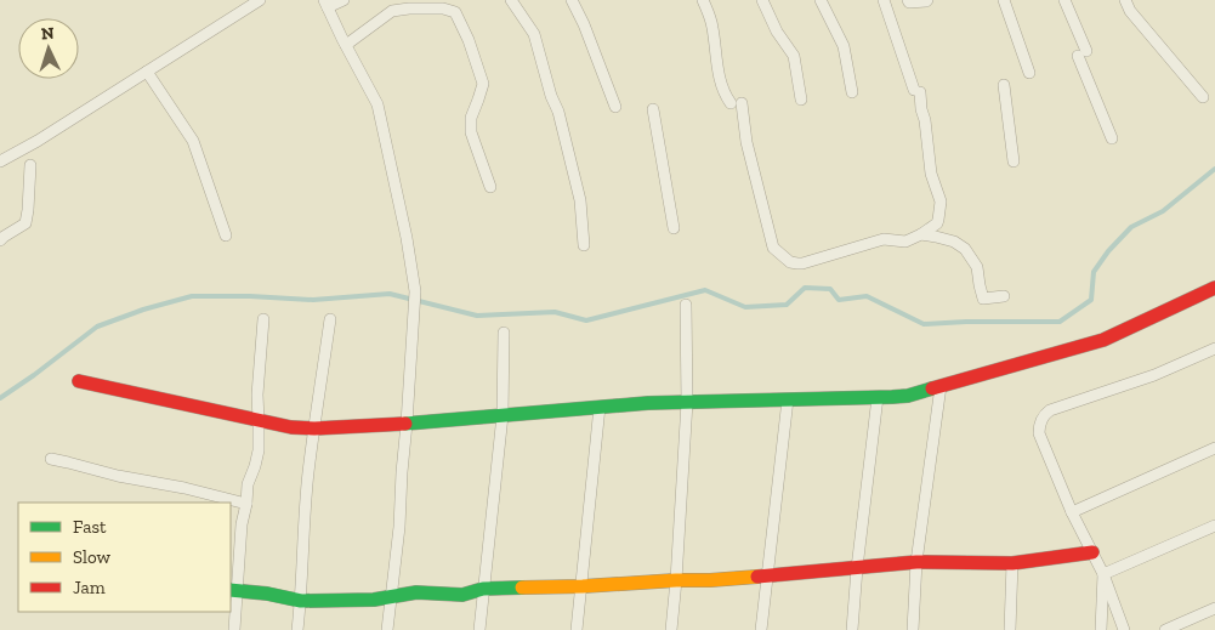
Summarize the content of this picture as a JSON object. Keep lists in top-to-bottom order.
{
  "legend": ["Fast", "Slow", "Jam"],
  "north": "top"
}
